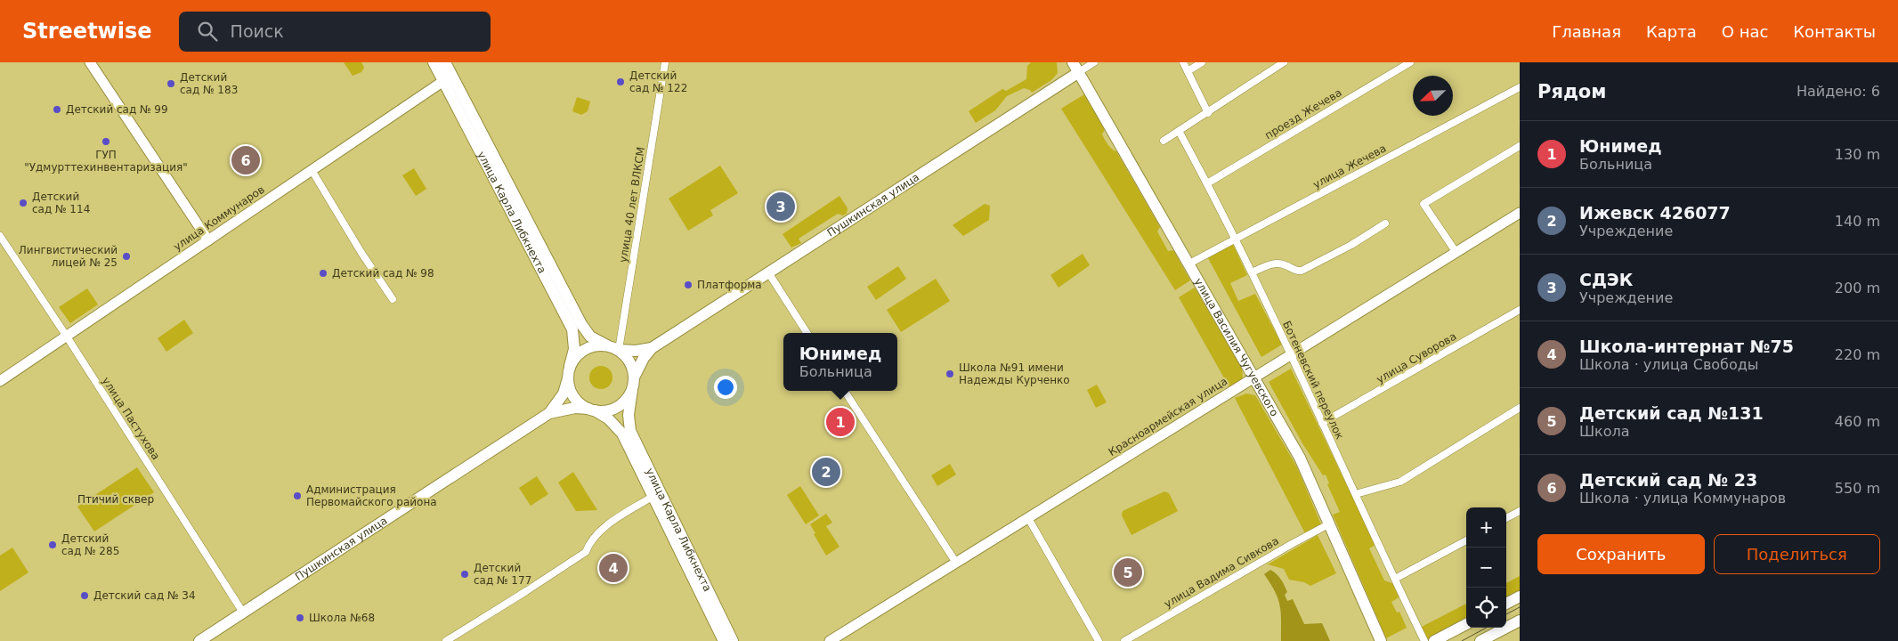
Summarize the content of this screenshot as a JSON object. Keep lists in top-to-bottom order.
{
  "streets": {
    "main road": ["Пушкинская улица", "улица Карла Либкнехта", "улица Василия Чугуевского"],
    "street": [
      "проезд Жечева",
      "улица Жечева",
      "улица 40 лет ВЛКСМ",
      "улица Коммунаров",
      "улица Суворова",
      "Ботеневский переулок",
      "Красноармейская улица",
      "улица Пастухова",
      "улица Вадима Сивкова"
    ]
  },
  "crossings": [
    ["проезд Жечева", "Ботеневский переулок"],
    ["улица Жечева", "улица Василия Чугуевского"],
    ["улица Жечева", "Ботеневский переулок"],
    ["улица 40 лет ВЛКСМ", "Пушкинская улица"],
    ["улица 40 лет ВЛКСМ", "улица Карла Либкнехта"],
    ["Пушкинская улица", "улица Карла Либкнехта"],
    ["Пушкинская улица", "улица Василия Чугуевского"],
    ["Пушкинская улица", "улица Пастухова"],
    ["улица Карла Либкнехта", "улица Коммунаров"],
    ["улица Коммунаров", "улица Пастухова"],
    ["улица Василия Чугуевского", "Красноармейская улица"],
    ["улица Василия Чугуевского", "улица Вадима Сивкова"],
    ["улица Суворова", "Ботеневский переулок"],
    ["Ботеневский переулок", "Красноармейская улица"]
  ],
  "parks": ["Птичий сквер"],
  "places": [
    "Детский сад № 122",
    "Детский сад № 183",
    "Детский сад № 99",
    "ГУП \"Удмурттехинвентаризация\"",
    "Детский сад № 114",
    "Лингвистический лицей № 25",
    "Детский сад № 98",
    "Платформа",
    "Школа №91 имени Надежды Курченко",
    "Администрация Первомайского района",
    "Детский сад № 285",
    "Детский сад № 177",
    "Детский сад № 34",
    "Школа №68"
  ],
  "north": "bottom left",
  "page": {
    "header": "Streetwise",
    "search": "Поиск",
    "nav": [
      "Главная",
      "Карта",
      "О нас",
      "Контакты"
    ],
    "heading": ["Рядом", "Найдено: 6"],
    "list": [
      {
        "mark": "1",
        "name": "Юнимед",
        "note": "Больница",
        "value": "130 m"
      },
      {
        "mark": "2",
        "name": "Ижевск 426077",
        "note": "Учреждение",
        "value": "140 m"
      },
      {
        "mark": "3",
        "name": "СДЭК",
        "note": "Учреждение",
        "value": "200 m"
      },
      {
        "mark": "4",
        "name": "Школа-интернат №75",
        "note": "Школа · улица Свободы",
        "value": "220 m"
      },
      {
        "mark": "5",
        "name": "Детский сад №131",
        "note": "Школа",
        "value": "460 m"
      },
      {
        "mark": "6",
        "name": "Детский сад № 23",
        "note": "Школа · улица Коммунаров",
        "value": "550 m"
      }
    ],
    "pins": [
      "6",
      "3",
      "1",
      "2",
      "4",
      "5"
    ],
    "popup": ["Юнимед", "Больница"],
    "map_buttons": ["+", "−"],
    "buttons": ["Сохранить", "Поделиться"]
  }
}
